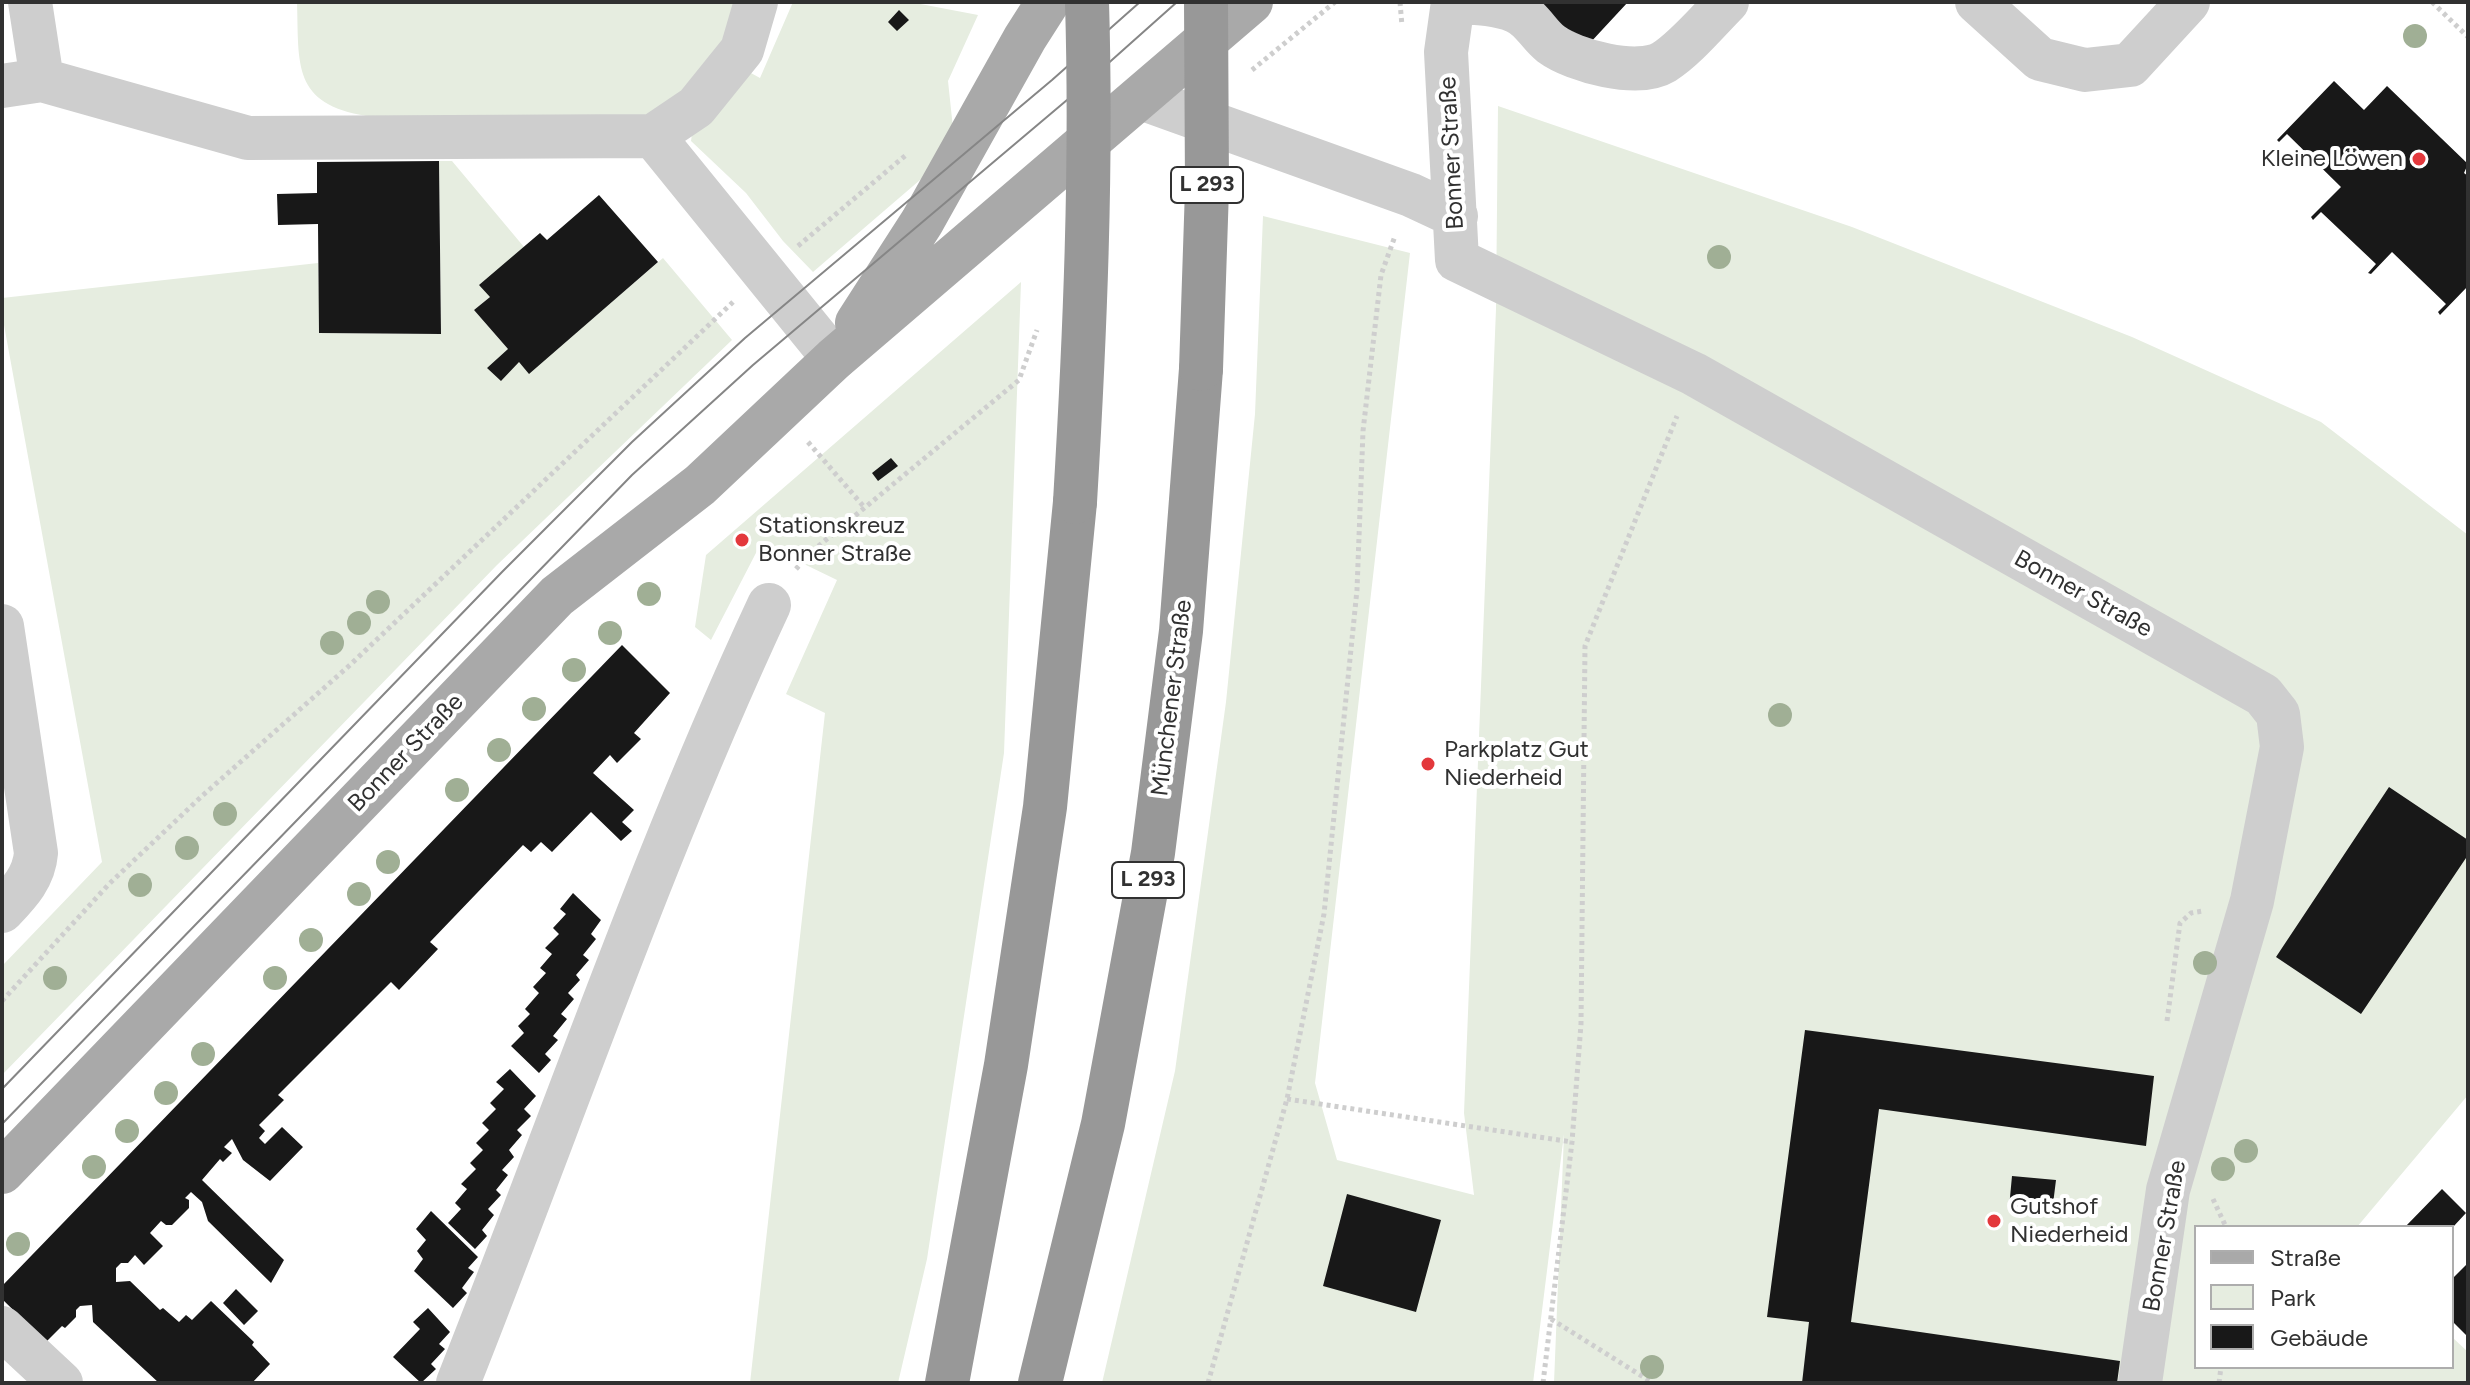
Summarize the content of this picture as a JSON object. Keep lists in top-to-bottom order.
{
  "streets": {
    "highway": ["L 293", "Münchener Straße"],
    "main road": ["Bonner Straße"]
  },
  "places": [
    "Kleine Löwen",
    "Stationskreuz Bonner Straße",
    "Parkplatz Gut Niederheid",
    "Gutshof Niederheid"
  ],
  "legend": ["Straße", "Park", "Gebäude"]
}
